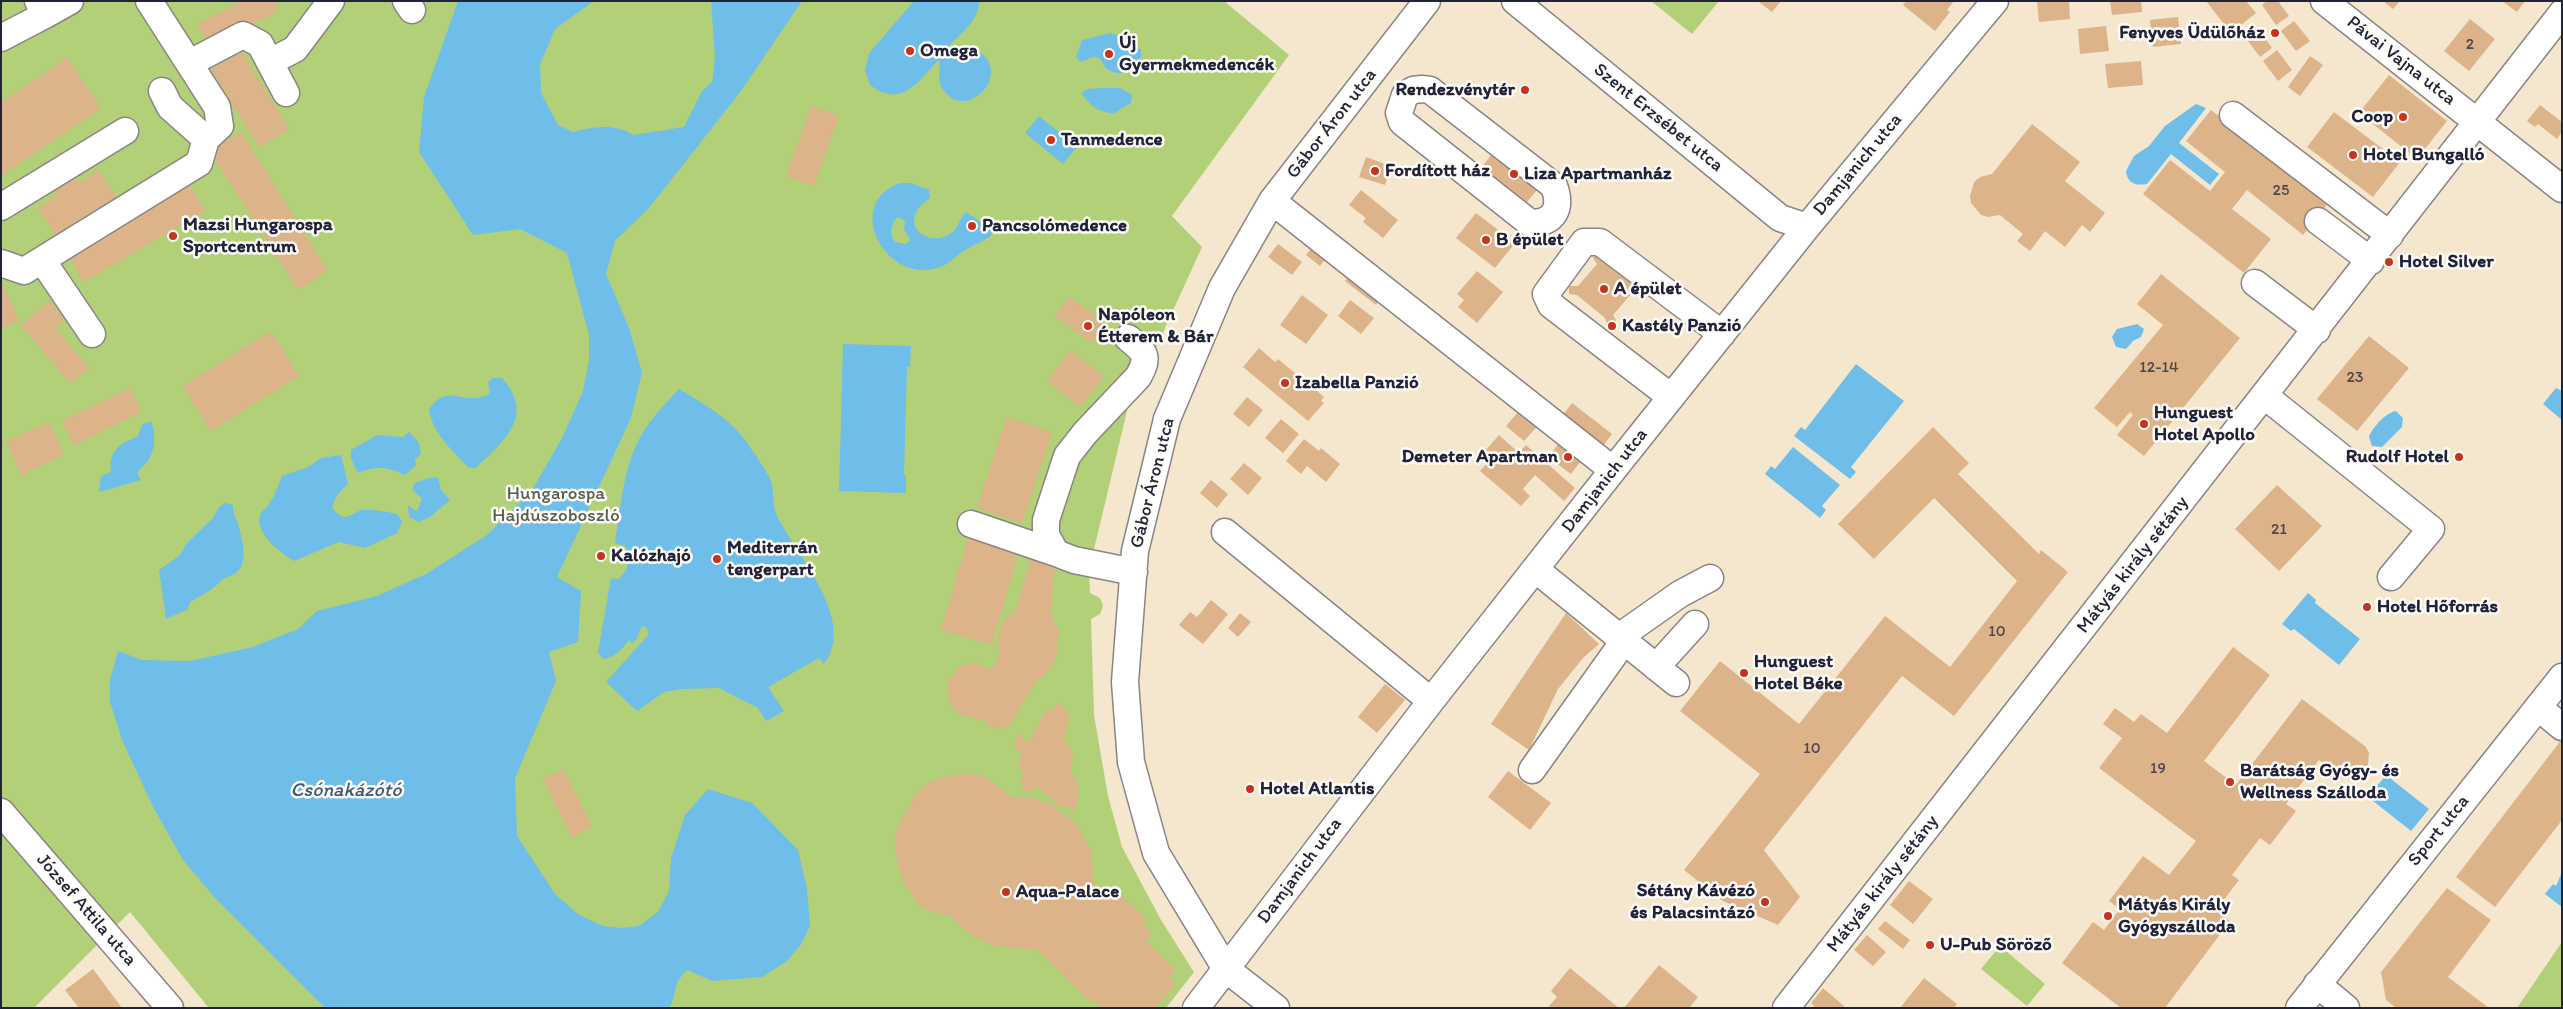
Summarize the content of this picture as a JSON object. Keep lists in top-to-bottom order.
{
  "streets": {
    "street": [
      "Pávai Vajna utca",
      "Szent Erzsébet utca",
      "Gábor Áron utca",
      "Damjanich utca",
      "Mátyás király sétány",
      "Sport utca",
      "József Attila utca"
    ]
  },
  "crossings": [
    ["Pávai Vajna utca", "Mátyás király sétány"],
    ["Szent Erzsébet utca", "Damjanich utca"],
    ["Gábor Áron utca", "Damjanich utca"]
  ],
  "water": ["Csónakázótó"],
  "parks": ["Hungarospa Hajdúszoboszló"],
  "places": [
    "Fenyves Üdülőház",
    "Omega",
    "Új Gyermekmedencék",
    "Rendezvénytér",
    "Coop",
    "Tanmedence",
    "Hotel Bungalló",
    "Fordított ház",
    "Liza Apartmanház",
    "Pancsolómedence",
    "Mazsi Hungarospa Sportcentrum",
    "B épület",
    "Hotel Silver",
    "A épület",
    "Napóleon Étterem & Bár",
    "Kastély Panzió",
    "Izabella Panzió",
    "Hunguest Hotel Apollo",
    "Demeter Apartman",
    "Rudolf Hotel",
    "Kalózhajó",
    "Mediterrán tengerpart",
    "Hotel Hőforrás",
    "Hunguest Hotel Béke",
    "Barátság Gyógy- és Wellness Szálloda",
    "Hotel Atlantis",
    "Aqua-Palace",
    "Sétány Kávézó és Palacsintázó",
    "Mátyás Király Gyógyszálloda",
    "U-Pub Söröző"
  ],
  "house_numbers": [
    "2",
    "25",
    "12-14",
    "23",
    "21",
    "10",
    "10",
    "19"
  ]
}
